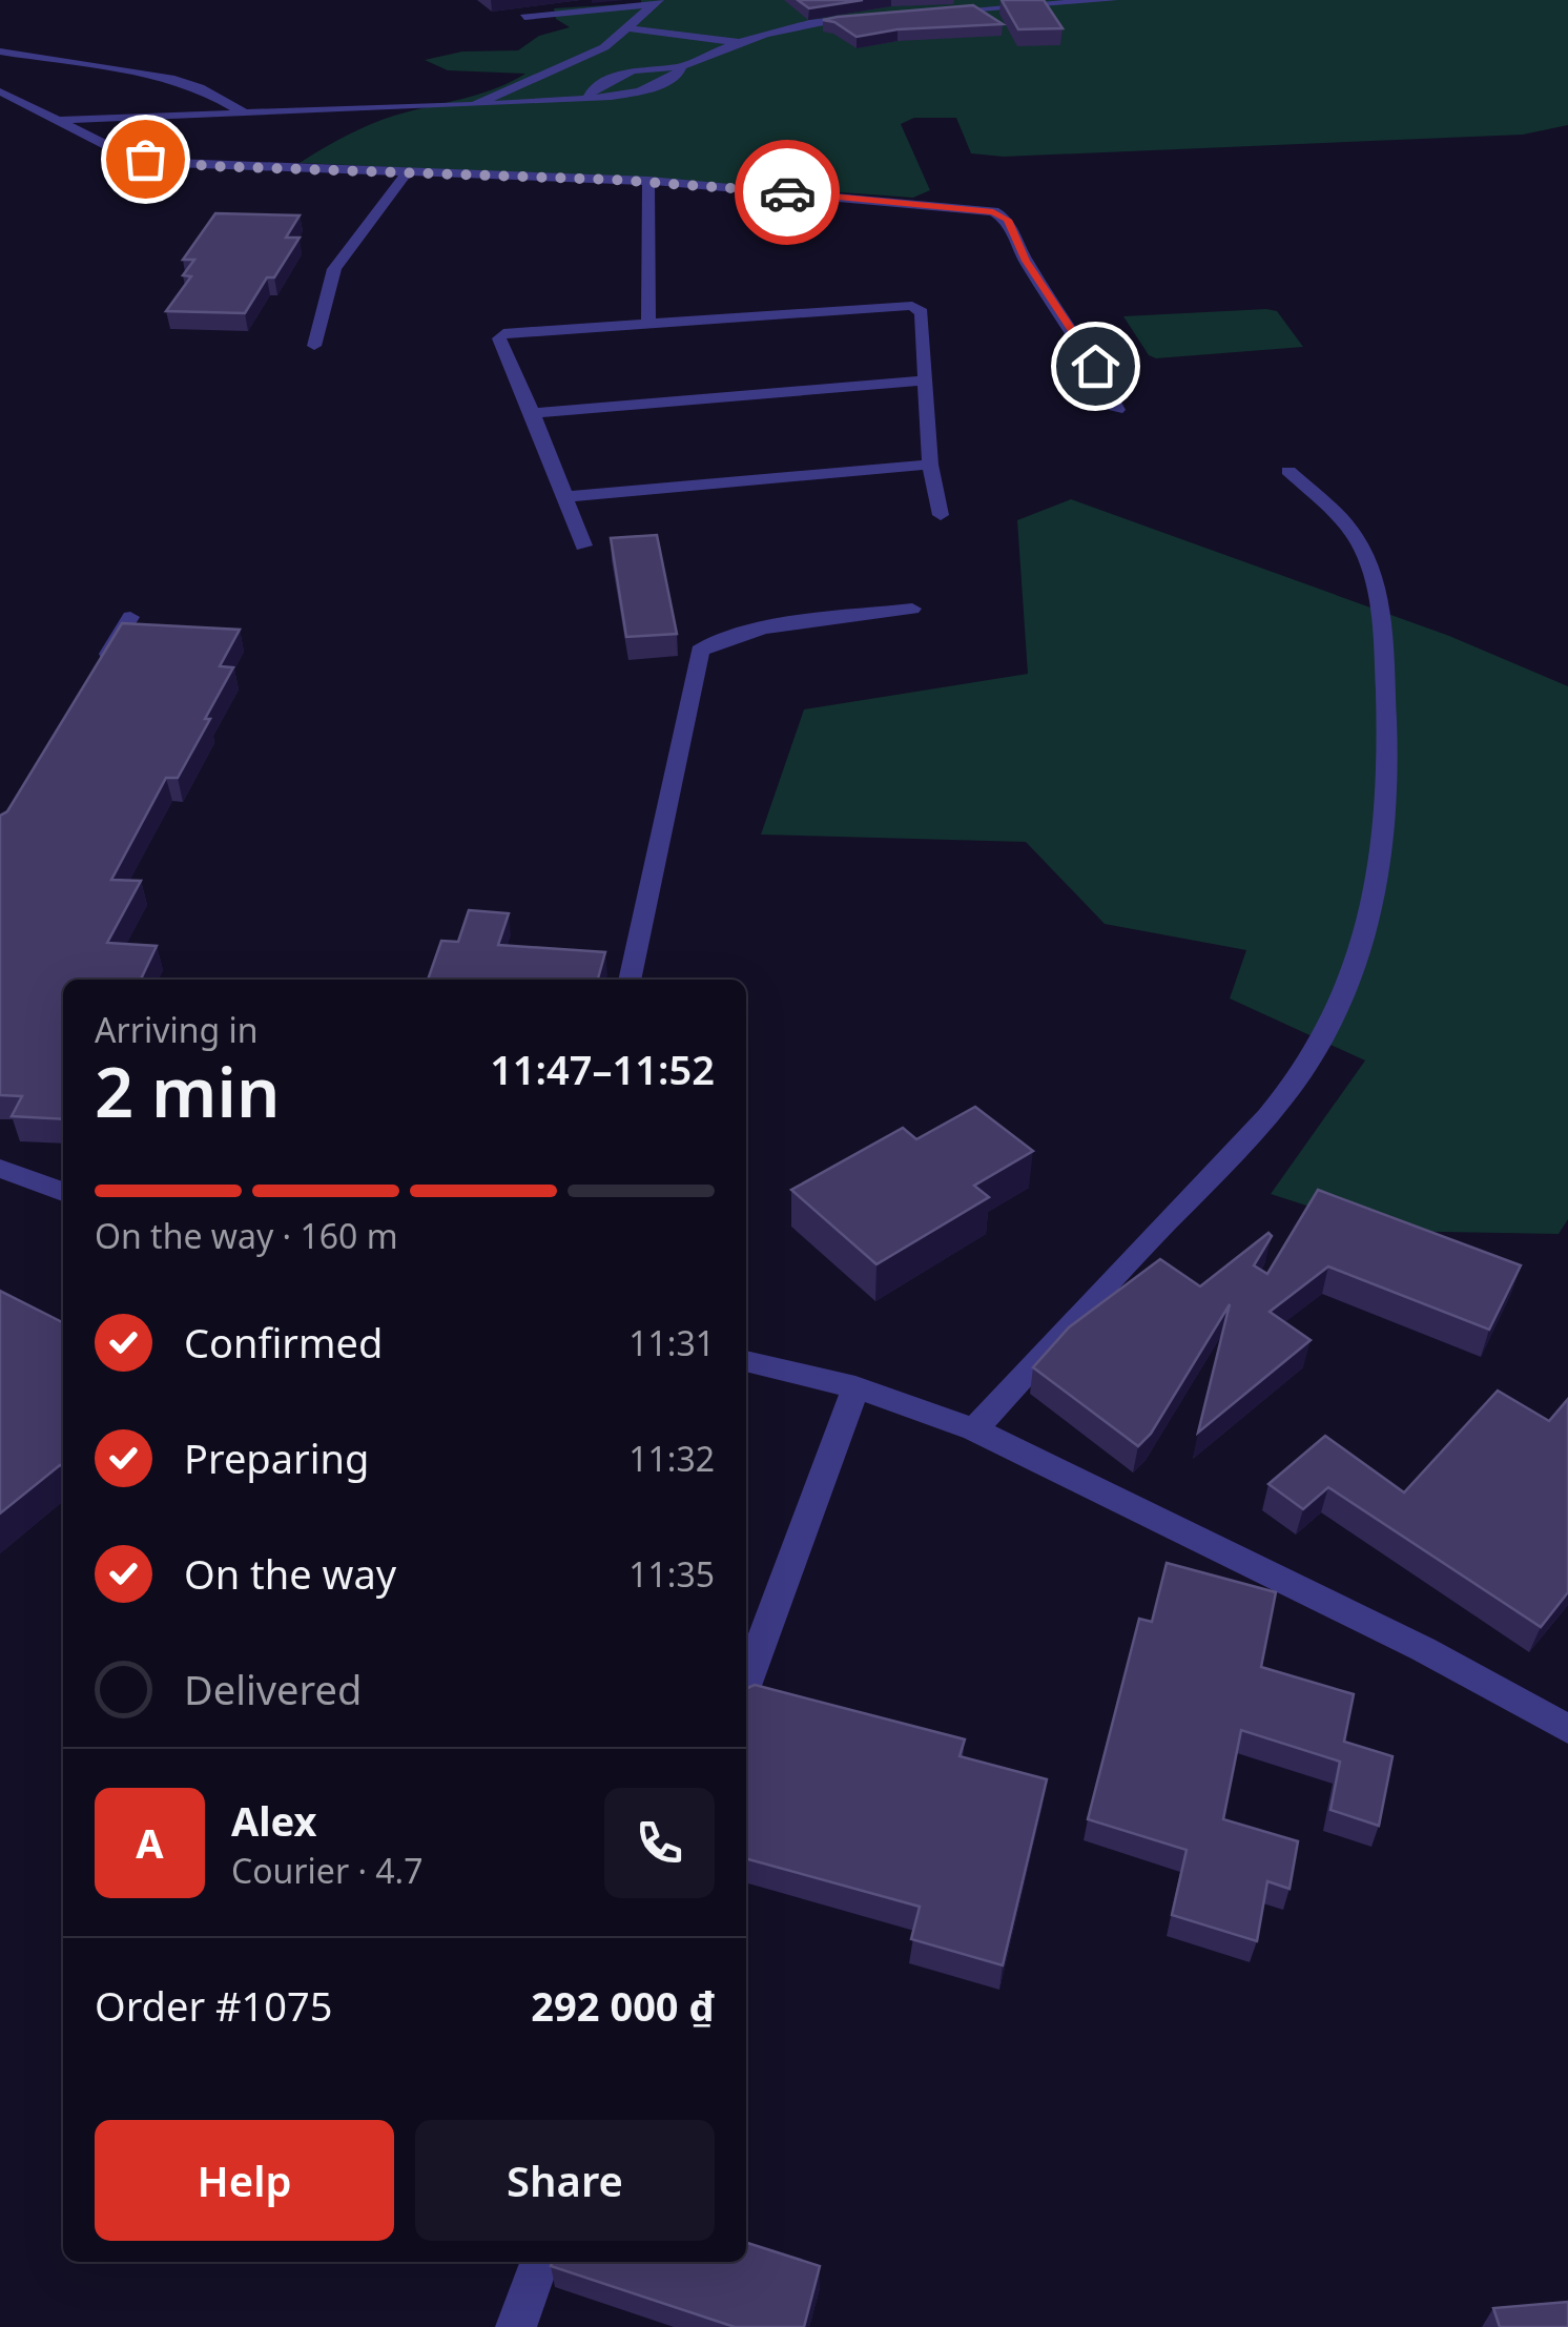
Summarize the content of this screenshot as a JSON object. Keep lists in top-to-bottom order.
{
  "page": {
    "heading": ["2 min", "Arriving in", "11:47–11:52"],
    "panel": [
      "Alex",
      "Courier · 4.7",
      "Order #1075",
      "292 000 ₫"
    ],
    "bar": "On the way · 160 m",
    "list": [
      ["Confirmed", "11:31"],
      ["Preparing", "11:32"],
      ["On the way", "11:35"],
      "Delivered"
    ],
    "round": "A",
    "buttons": ["Help", "Share"]
  }
}
